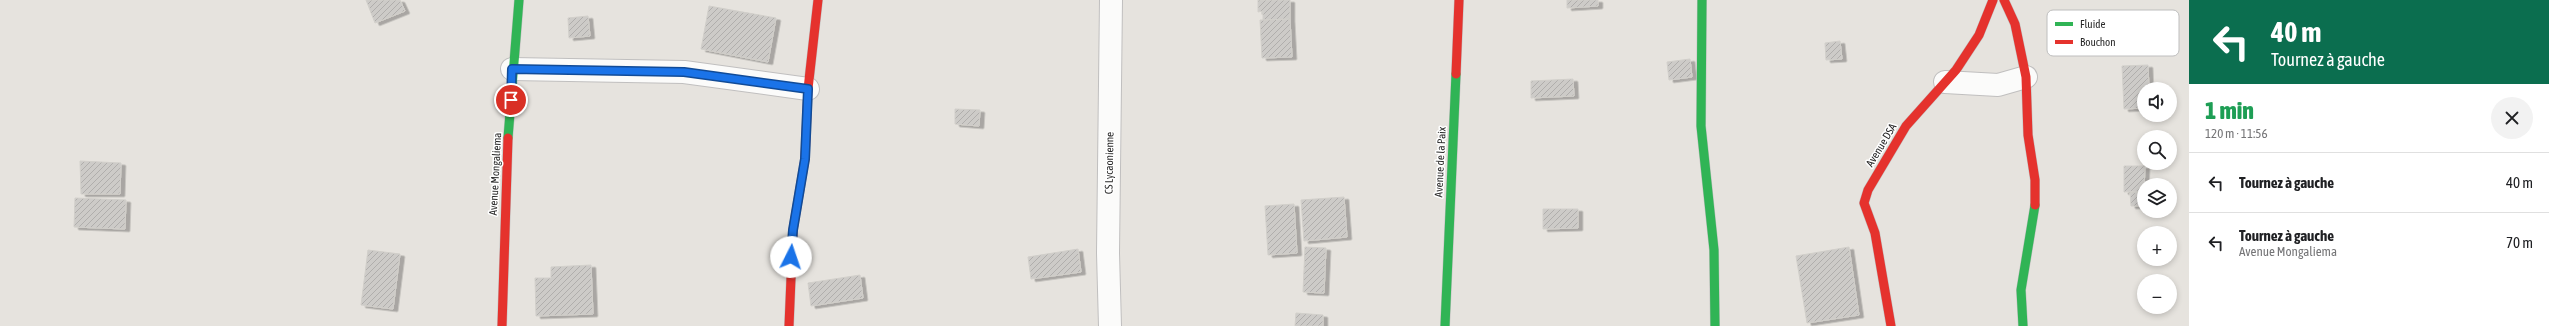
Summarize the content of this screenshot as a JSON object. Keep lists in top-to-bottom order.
{
  "streets": {
    "street": [
      "Avenue DSA",
      "Avenue de la Paix",
      "CS Lycaonienne",
      "Avenue Mongaliema"
    ]
  },
  "legend": ["Fluide", "Bouchon"],
  "page": {
    "turn": ["40 m", "Tournez à gauche"],
    "map_buttons": ["+", "−"],
    "heading": ["1 min", "120 m · 11:56"],
    "list": [
      {
        "name": "Tournez à gauche",
        "value": "40 m"
      },
      {
        "name": "Tournez à gauche",
        "note": "Avenue Mongaliema",
        "value": "70 m"
      }
    ]
  }
}
